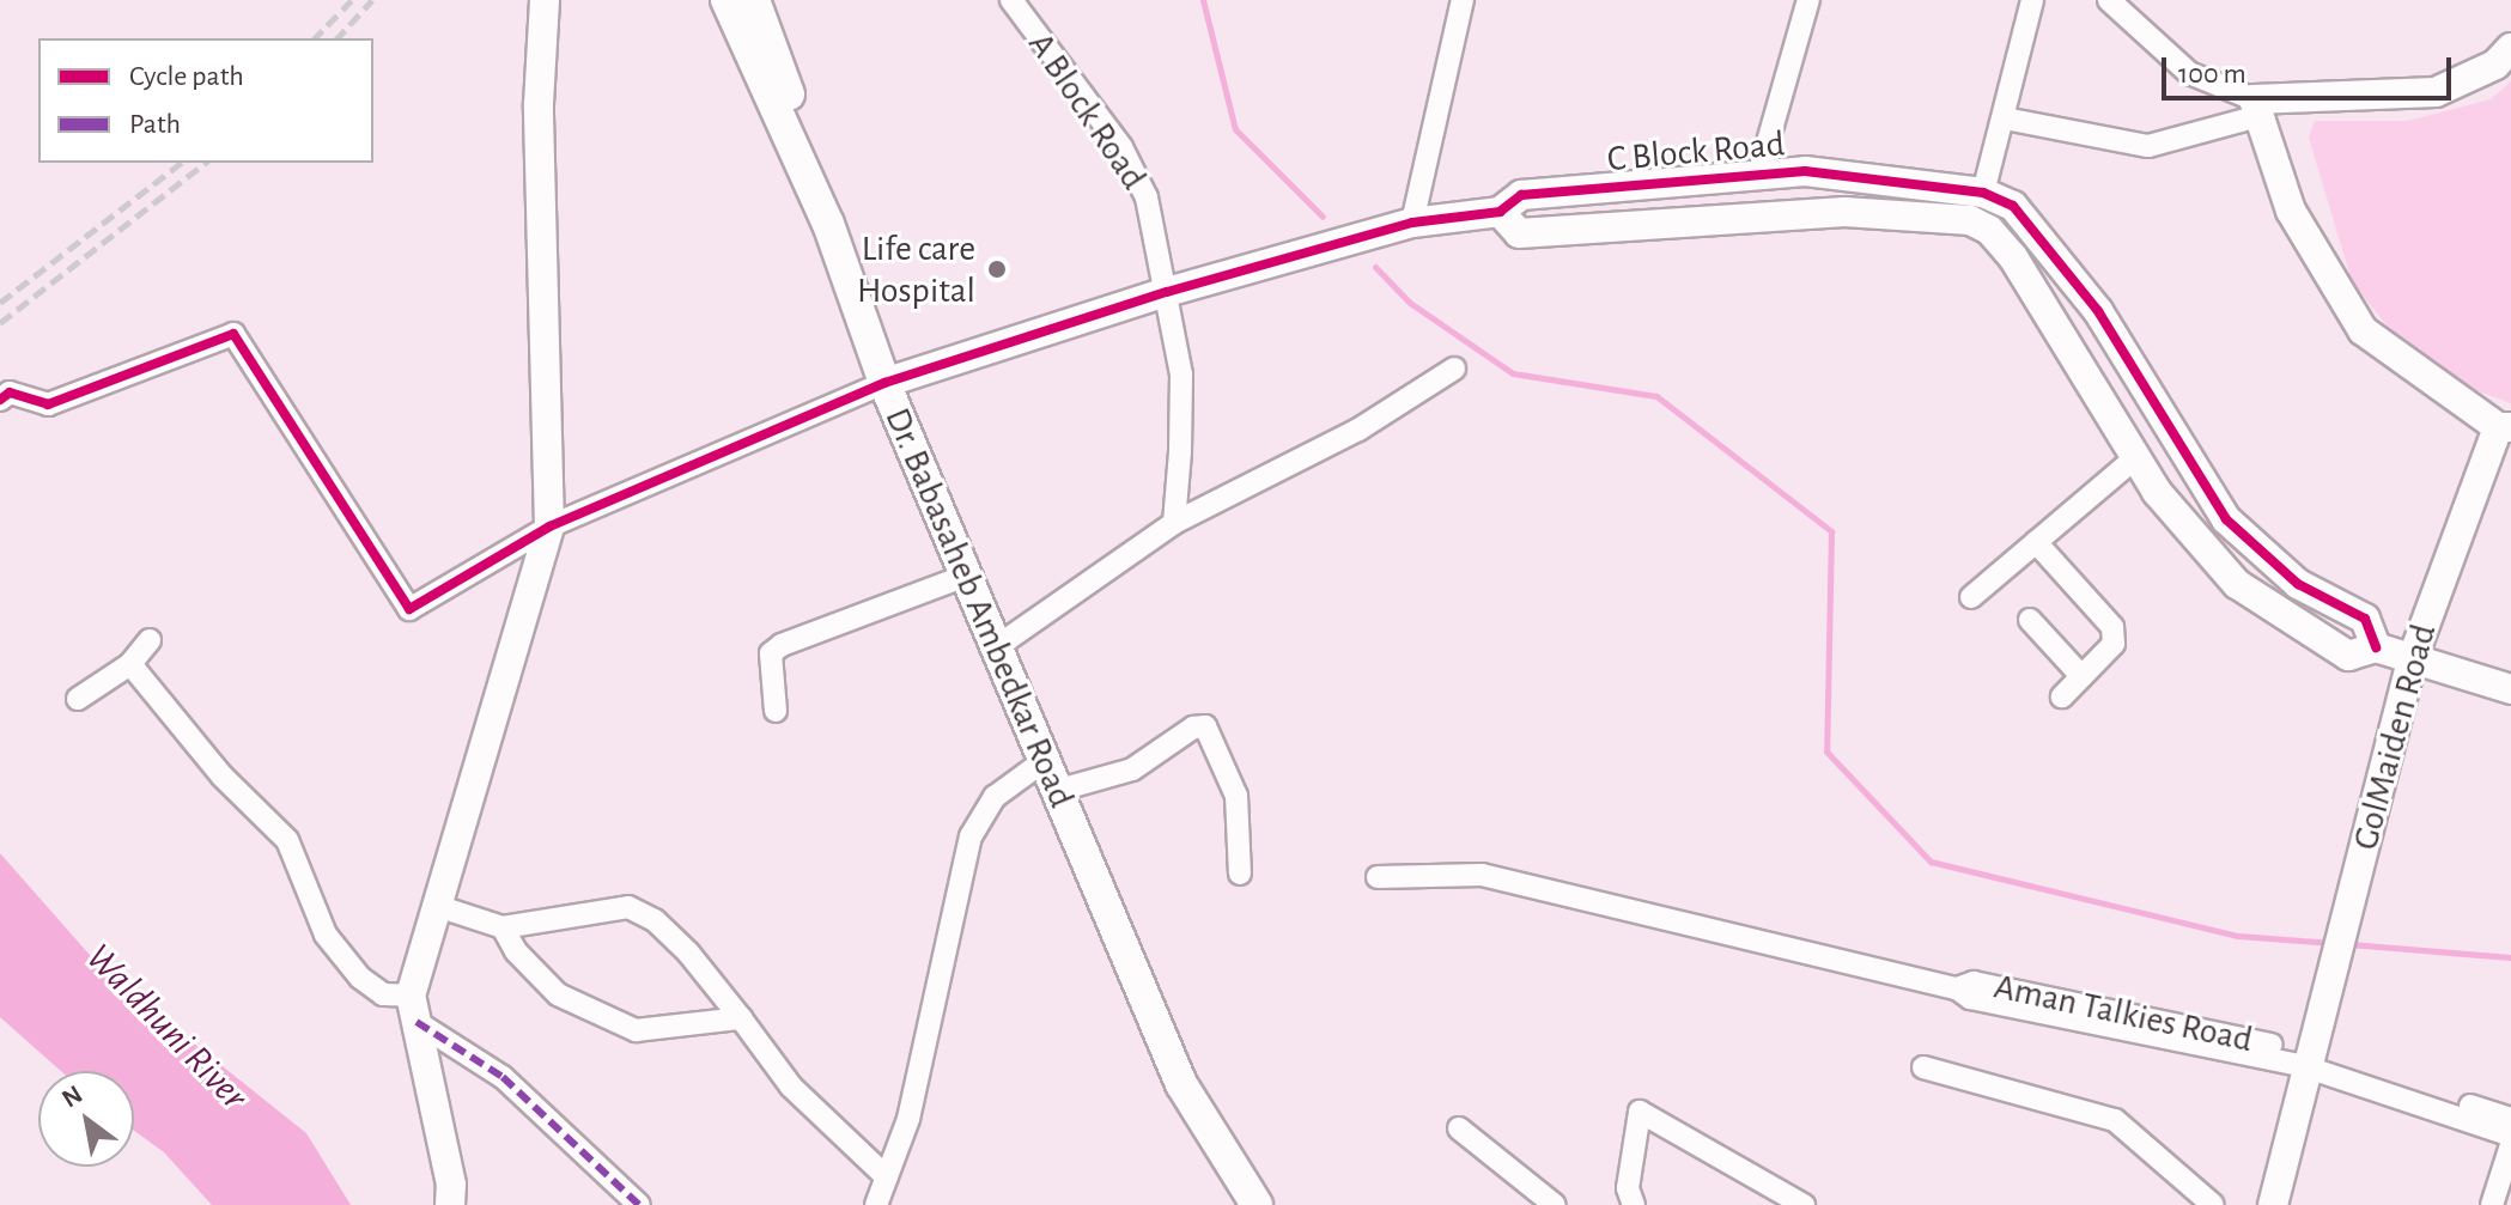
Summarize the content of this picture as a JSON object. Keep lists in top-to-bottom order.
{
  "streets": {
    "main road": ["Dr. Babasaheb Ambedkar Road"],
    "street": [
      "A Block Road",
      "C Block Road",
      "GolMaiden Road",
      "Aman Talkies Road"
    ]
  },
  "crossings": [
    ["A Block Road", "C Block Road"],
    ["C Block Road", "Dr. Babasaheb Ambedkar Road"],
    ["C Block Road", "GolMaiden Road"],
    ["GolMaiden Road", "Aman Talkies Road"]
  ],
  "water": ["Waldhuni River"],
  "places": ["Life care Hospital"],
  "legend": ["Cycle path", "Path"],
  "scale_bar": "100 m",
  "north": "top left"
}
